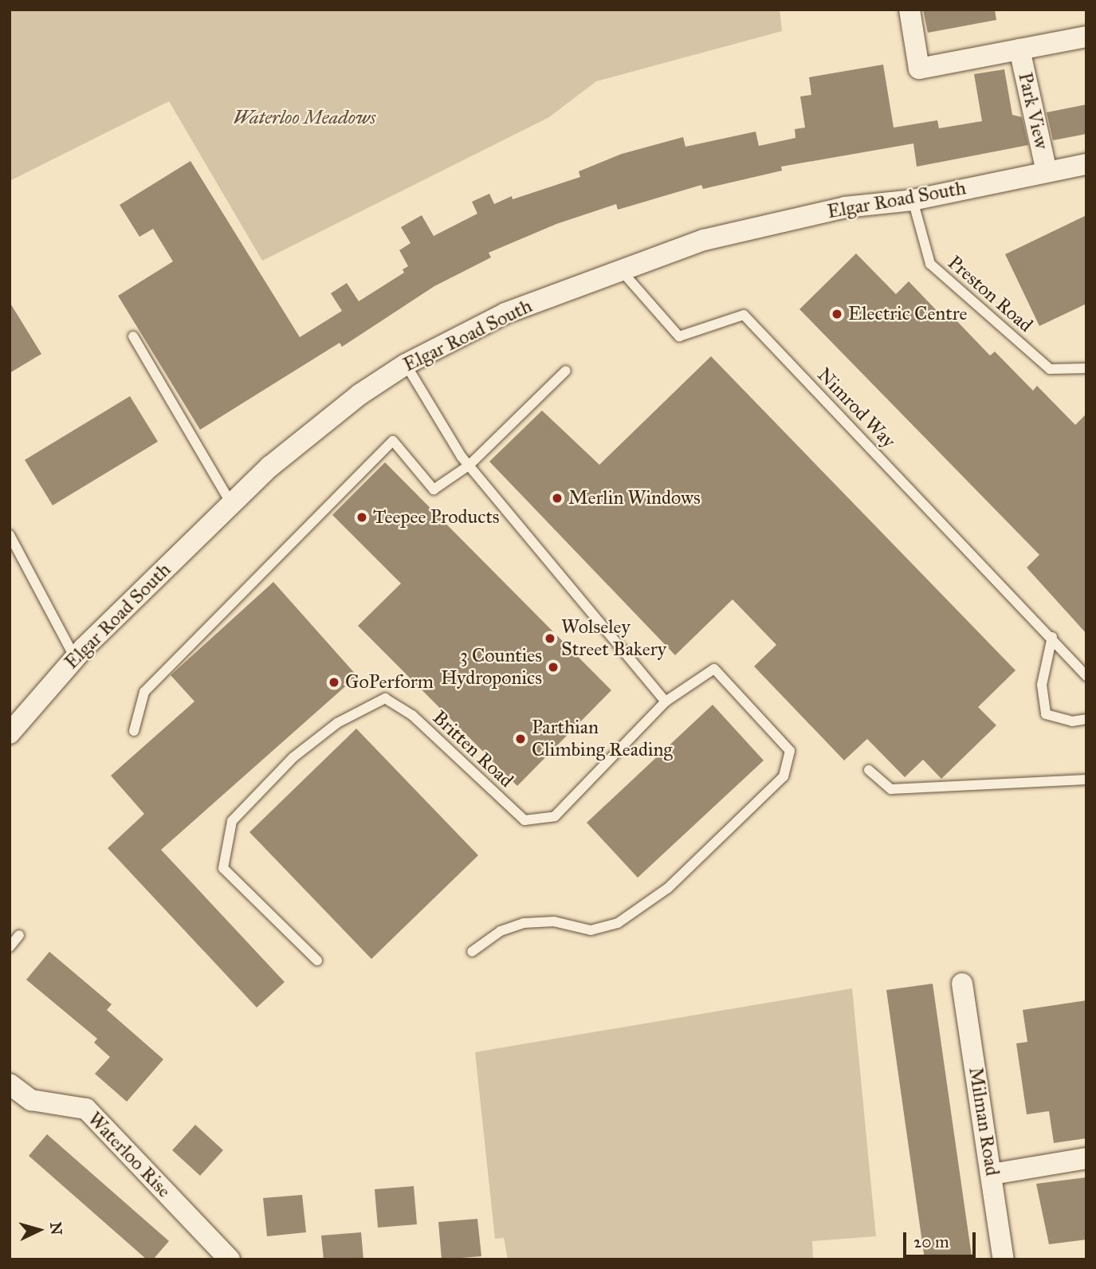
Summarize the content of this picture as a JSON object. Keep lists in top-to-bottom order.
{
  "streets": {
    "street": [
      "Park View",
      "Elgar Road South",
      "Milman Road",
      "Waterloo Rise"
    ],
    "lane": ["Preston Road", "Nimrod Way", "Britten Road"]
  },
  "crossings": [
    ["Park View", "Elgar Road South"],
    ["Elgar Road South", "Preston Road"],
    ["Elgar Road South", "Nimrod Way"]
  ],
  "parks": ["Waterloo Meadows"],
  "places": [
    "Electric Centre",
    "Merlin Windows",
    "Teepee Products",
    "Wolseley Street Bakery",
    "3 Counties Hydroponics",
    "GoPerform",
    "Parthian Climbing Reading"
  ],
  "scale_bar": "20 m",
  "north": "right"
}
